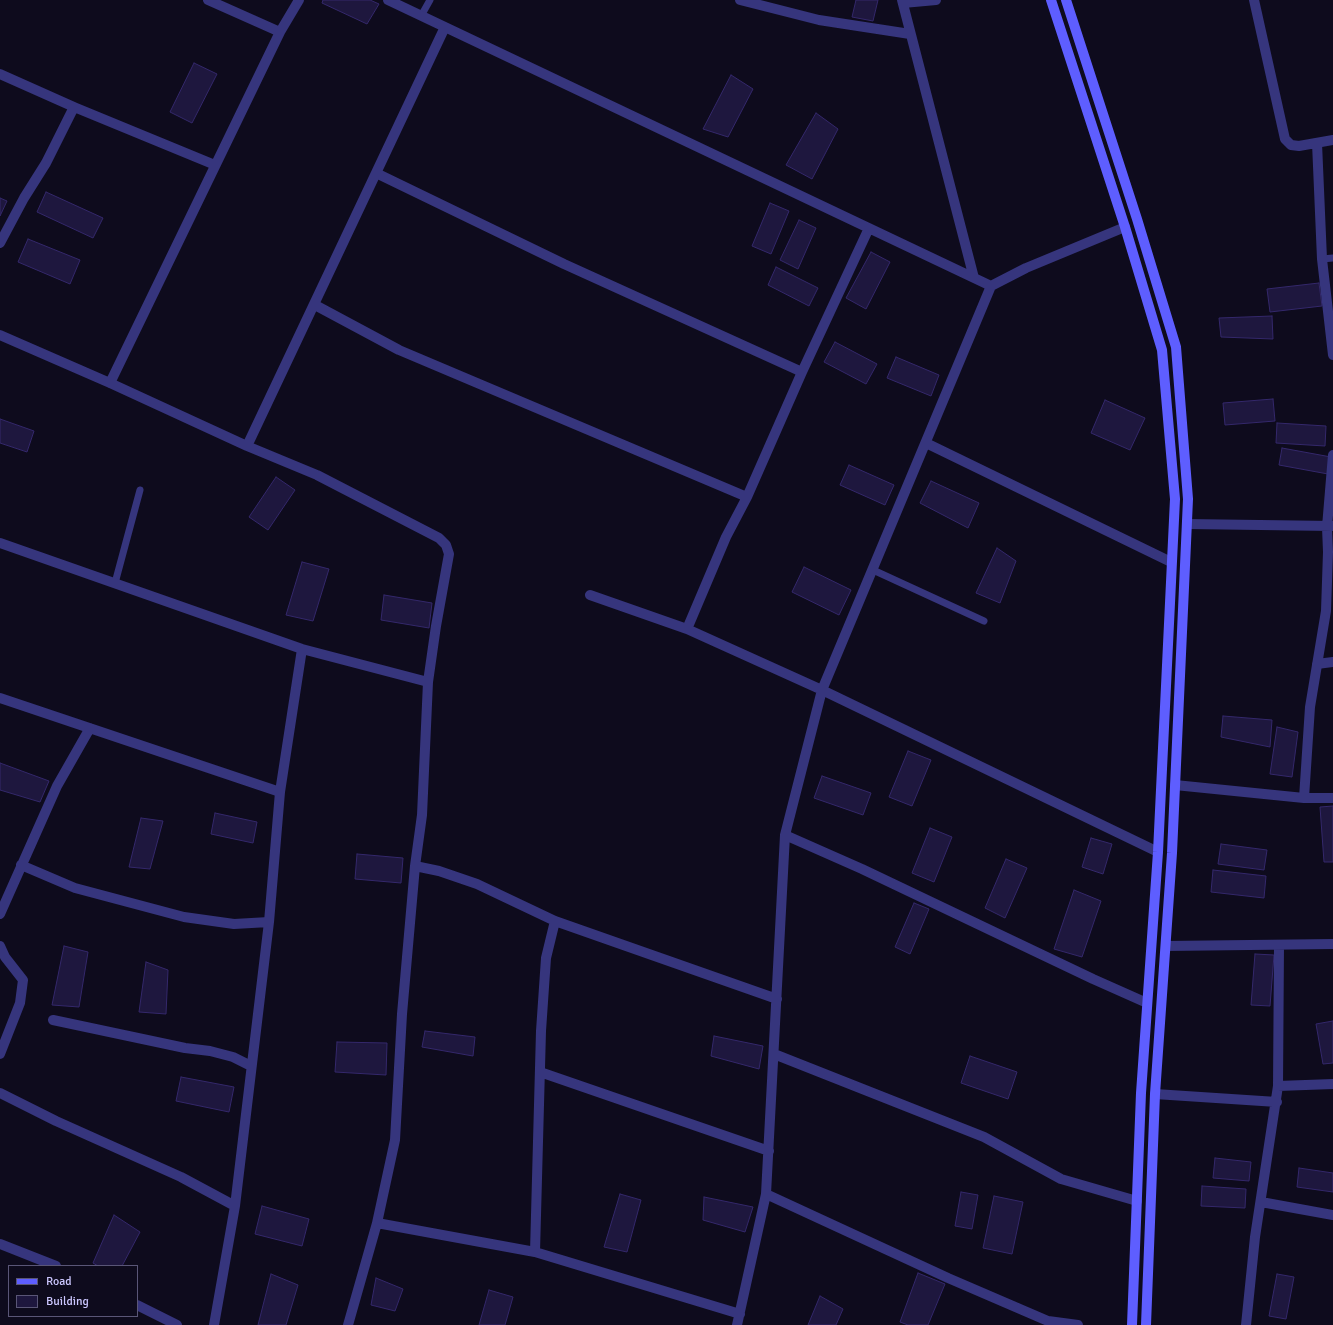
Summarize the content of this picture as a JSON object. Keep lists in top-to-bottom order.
{
  "legend": ["Road", "Building"]
}
